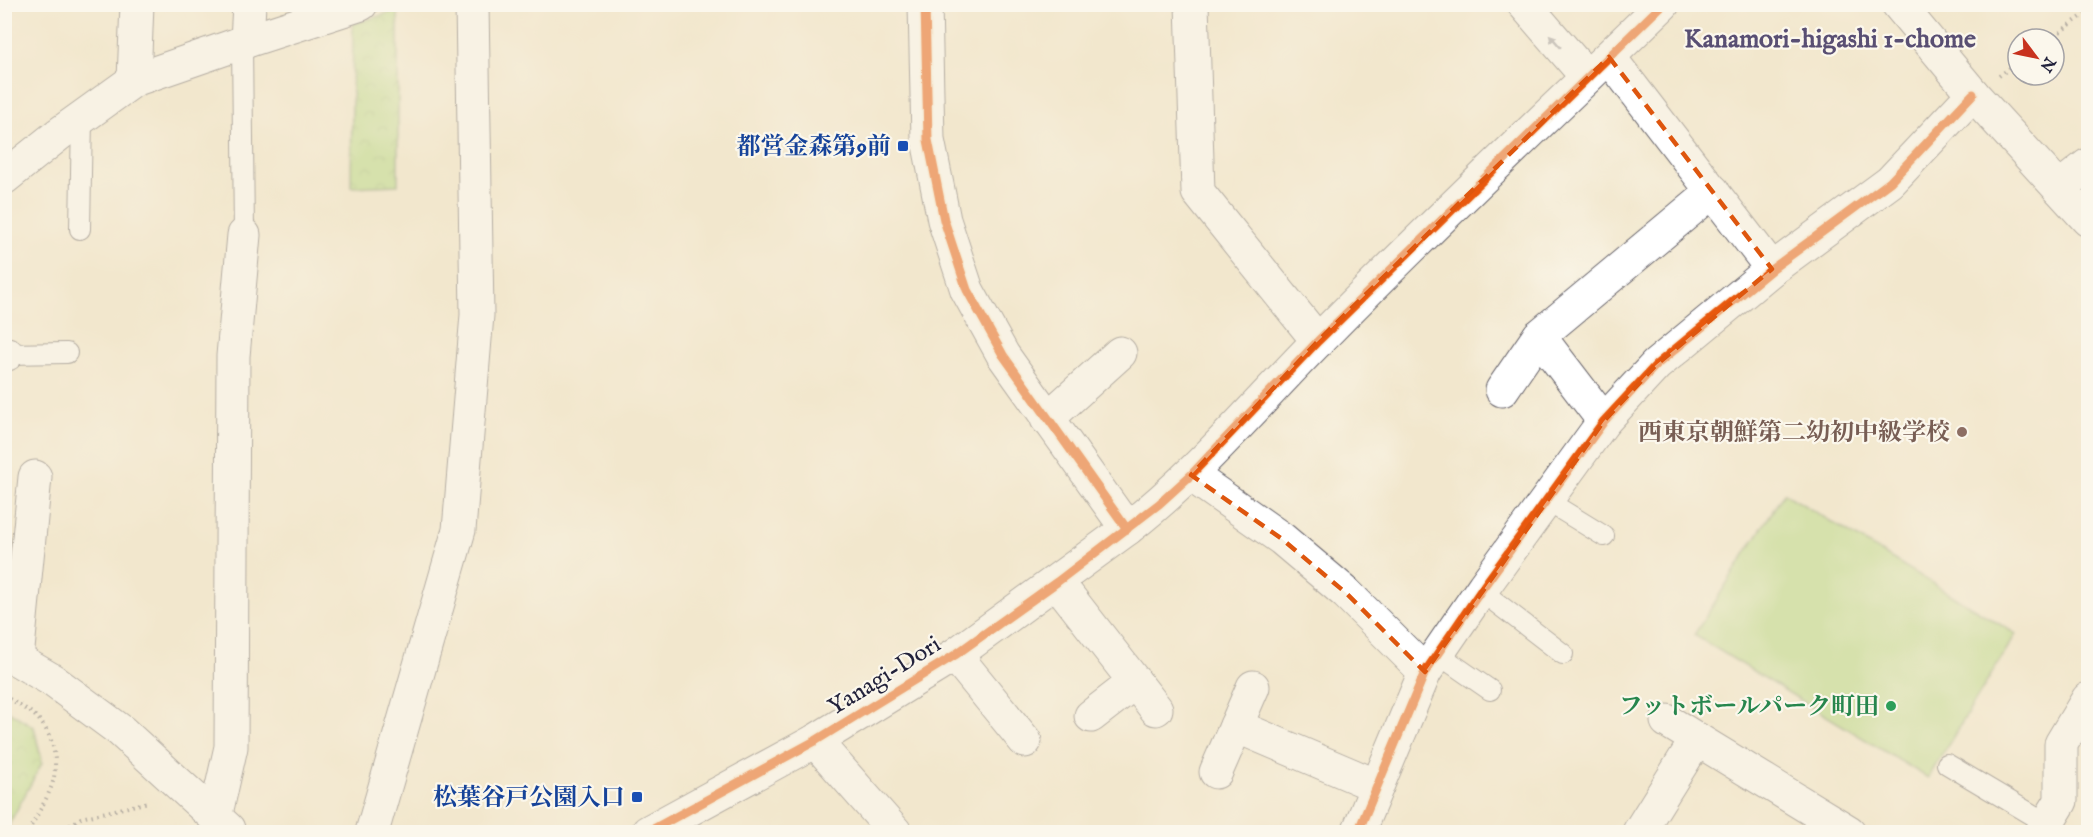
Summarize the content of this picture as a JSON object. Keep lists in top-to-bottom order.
{
  "streets": {
    "street": ["Yanagi-Dori"]
  },
  "districts": ["Kanamori-higashi 1-chome"],
  "places": {
    "transit": ["都営金森第9前", "松葉谷戸公園入口"],
    "other": ["西東京朝鮮第二幼初中級学校", "フットボールパーク町田"]
  },
  "north": "bottom right"
}
